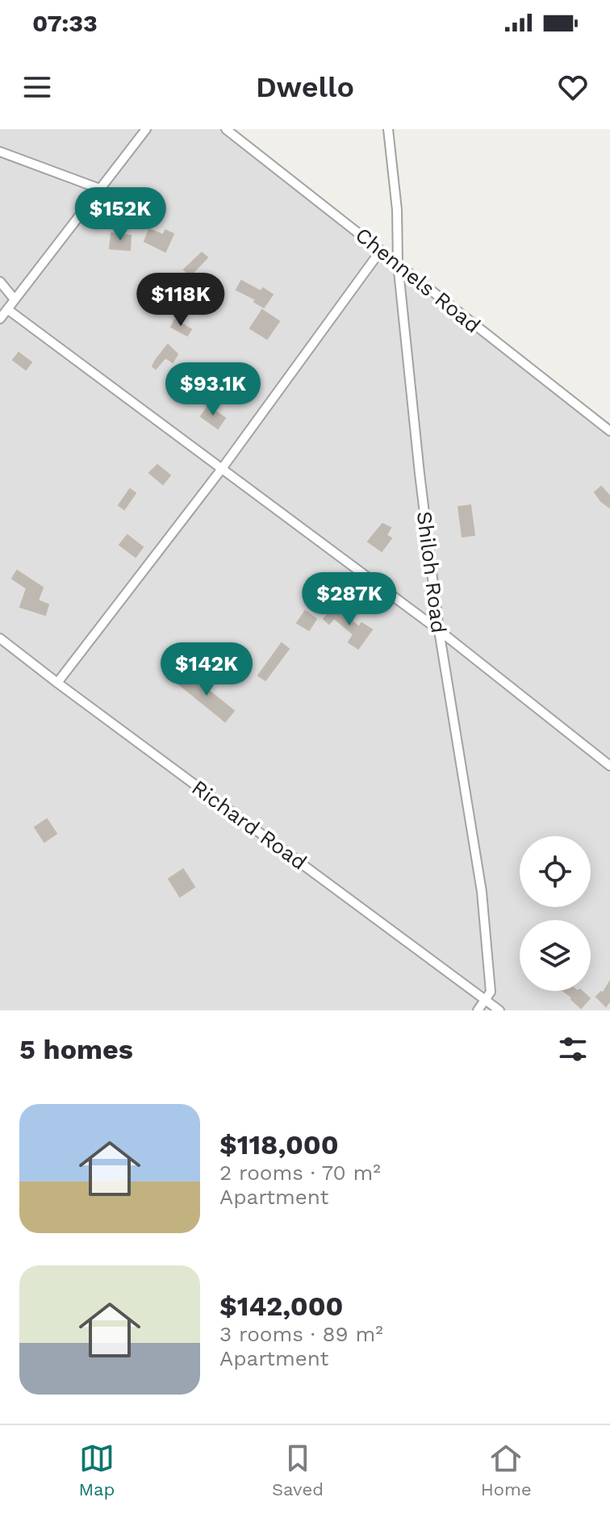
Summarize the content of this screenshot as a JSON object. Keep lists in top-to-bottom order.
{
  "streets": {
    "street": ["Chennels Road", "Shiloh Road", "Richard Road"]
  },
  "crossings": [
    ["Chennels Road", "Shiloh Road"],
    ["Shiloh Road", "Richard Road"]
  ],
  "page": {
    "status": "07:33",
    "header": "Dwello",
    "price": [
      "$152K",
      "$118K",
      "$93.1K",
      "$287K",
      "$142K"
    ],
    "heading": "5 homes",
    "list": [
      {
        "name": "$118,000",
        "note": "2 rooms · 70 m² · Apartment"
      },
      {
        "name": "$142,000",
        "note": "3 rooms · 89 m² · Apartment"
      }
    ],
    "tabs": ["Map", "Saved", "Home"]
  }
}
